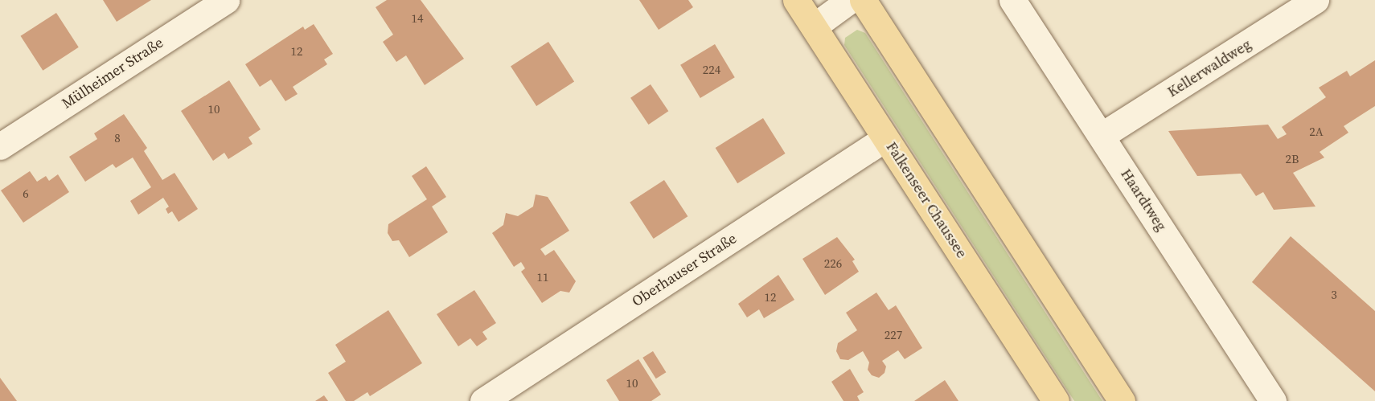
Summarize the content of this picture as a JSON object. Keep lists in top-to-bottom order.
{
  "streets": {
    "main road": ["Falkenseer Chaussee"],
    "street": [
      "Kellerwaldweg",
      "Mülheimer Straße",
      "Haardtweg",
      "Oberhauser Straße"
    ]
  },
  "crossings": [
    ["Kellerwaldweg", "Haardtweg"],
    ["Falkenseer Chaussee", "Oberhauser Straße"]
  ],
  "house_numbers": [
    "14",
    "12",
    "224",
    "10",
    "2A",
    "8",
    "2B",
    "6",
    "226",
    "11",
    "3",
    "12",
    "227",
    "10"
  ]
}
